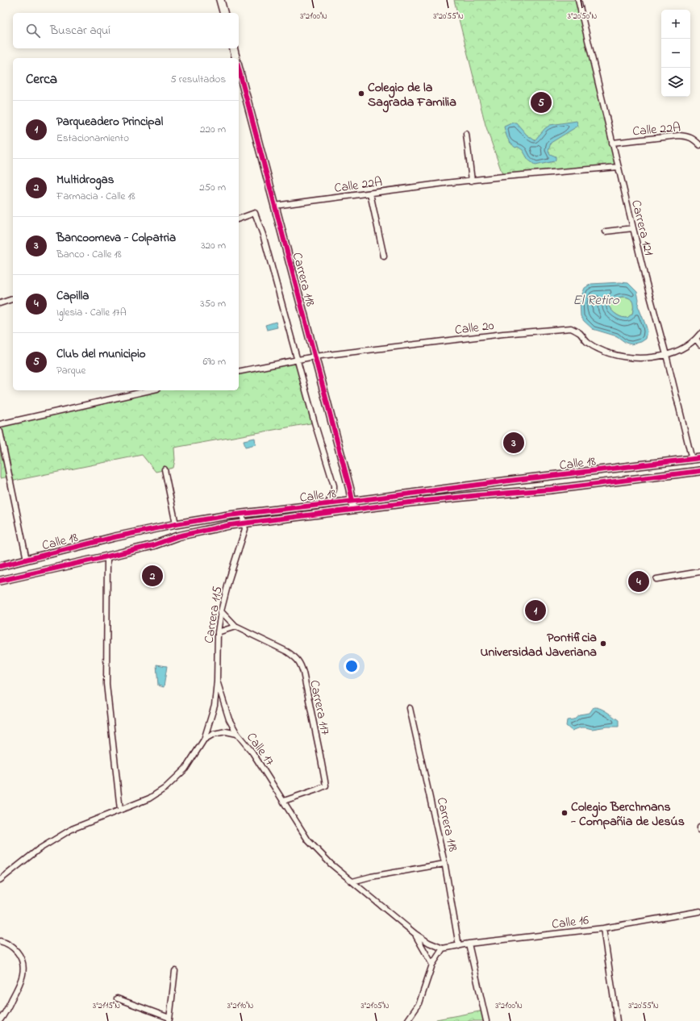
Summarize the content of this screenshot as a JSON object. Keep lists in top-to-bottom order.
{
  "streets": {
    "main road": ["Carrera 118", "Calle 18"],
    "street": [
      "Calle 22A",
      "Carrera 121",
      "Calle 20",
      "Carrera 115",
      "Carrera 117",
      "Calle 17",
      "Calle 16"
    ]
  },
  "crossings": [
    ["Calle 22A", "Carrera 121"],
    ["Calle 22A", "Carrera 118"],
    ["Carrera 121", "Calle 20"],
    ["Carrera 121", "Calle 18"],
    ["Carrera 118", "Calle 20"],
    ["Carrera 118", "Calle 18"],
    ["Carrera 118", "Calle 16"],
    ["Calle 18", "Carrera 115"],
    ["Carrera 115", "Carrera 117"],
    ["Carrera 115", "Calle 17"],
    ["Carrera 117", "Calle 17"],
    ["Calle 17", "Calle 16"]
  ],
  "water": ["El Retiro"],
  "places": ["Colegio de la Sagrada Familia", "Pontificia Universidad Javeriana", "Colegio Berchmans - Compañia de Jesús"],
  "page": {
    "map_buttons": ["+", "−"],
    "search": "Buscar aquí",
    "heading": ["Cerca", "5 resultados"],
    "pins": [
      "5",
      "3",
      "2",
      "4",
      "1"
    ],
    "list": [
      {
        "mark": "1",
        "name": "Parqueadero Principal",
        "note": "Estacionamiento",
        "value": "220 m"
      },
      {
        "mark": "2",
        "name": "Multidrogas",
        "note": "Farmacia · Calle 18",
        "value": "250 m"
      },
      {
        "mark": "3",
        "name": "Bancoomeva - Colpatria",
        "note": "Banco · Calle 18",
        "value": "320 m"
      },
      {
        "mark": "4",
        "name": "Capilla",
        "note": "Iglesia · Calle 17A",
        "value": "350 m"
      },
      {
        "mark": "5",
        "name": "Club del municipio",
        "note": "Parque",
        "value": "690 m"
      }
    ]
  },
  "coordinates": [
    "3°21'00\"N",
    "3°20'55\"N",
    "3°20'50\"N",
    "3°21'15\"N",
    "3°21'10\"N",
    "3°21'05\"N"
  ]
}
